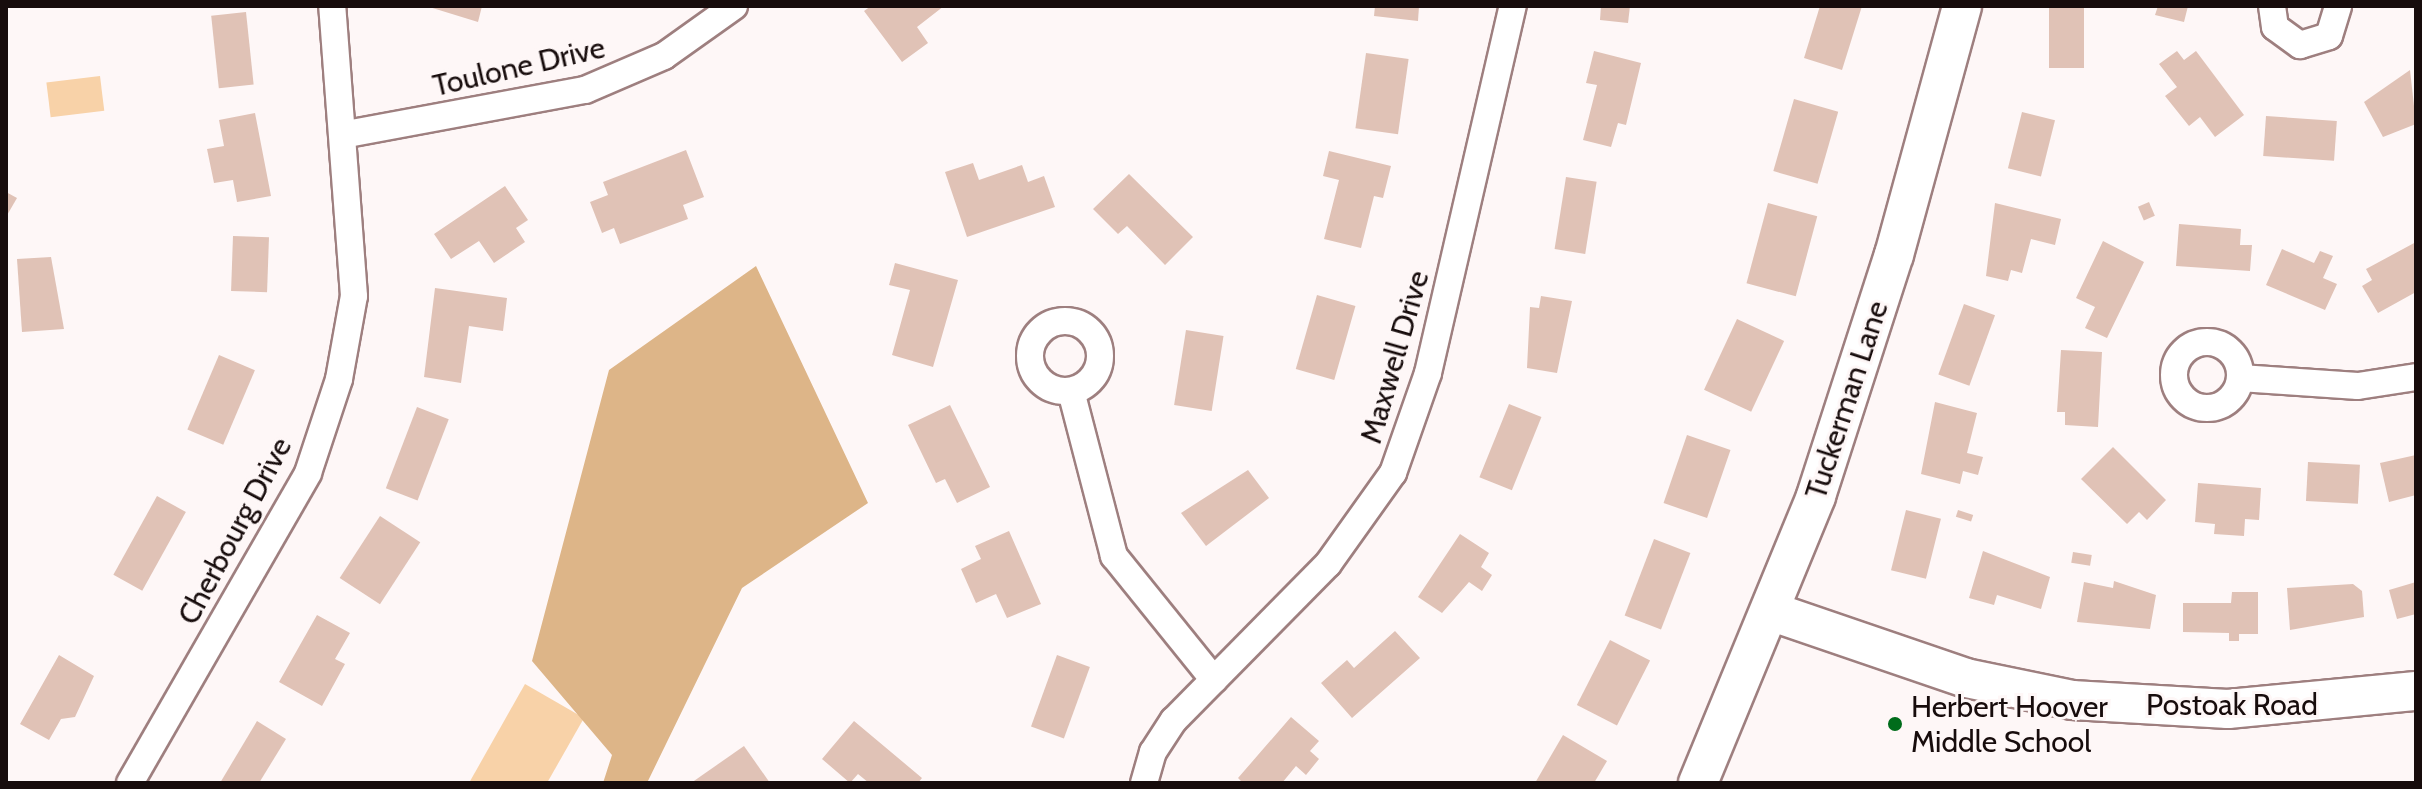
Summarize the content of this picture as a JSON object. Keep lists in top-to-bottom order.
{
  "streets": {
    "main road": ["Tuckerman Lane", "Postoak Road"],
    "street": ["Toulone Drive", "Maxwell Drive", "Cherbourg Drive"]
  },
  "crossings": [
    ["Toulone Drive", "Cherbourg Drive"],
    ["Tuckerman Lane", "Postoak Road"]
  ],
  "places": ["Herbert Hoover Middle School"]
}
